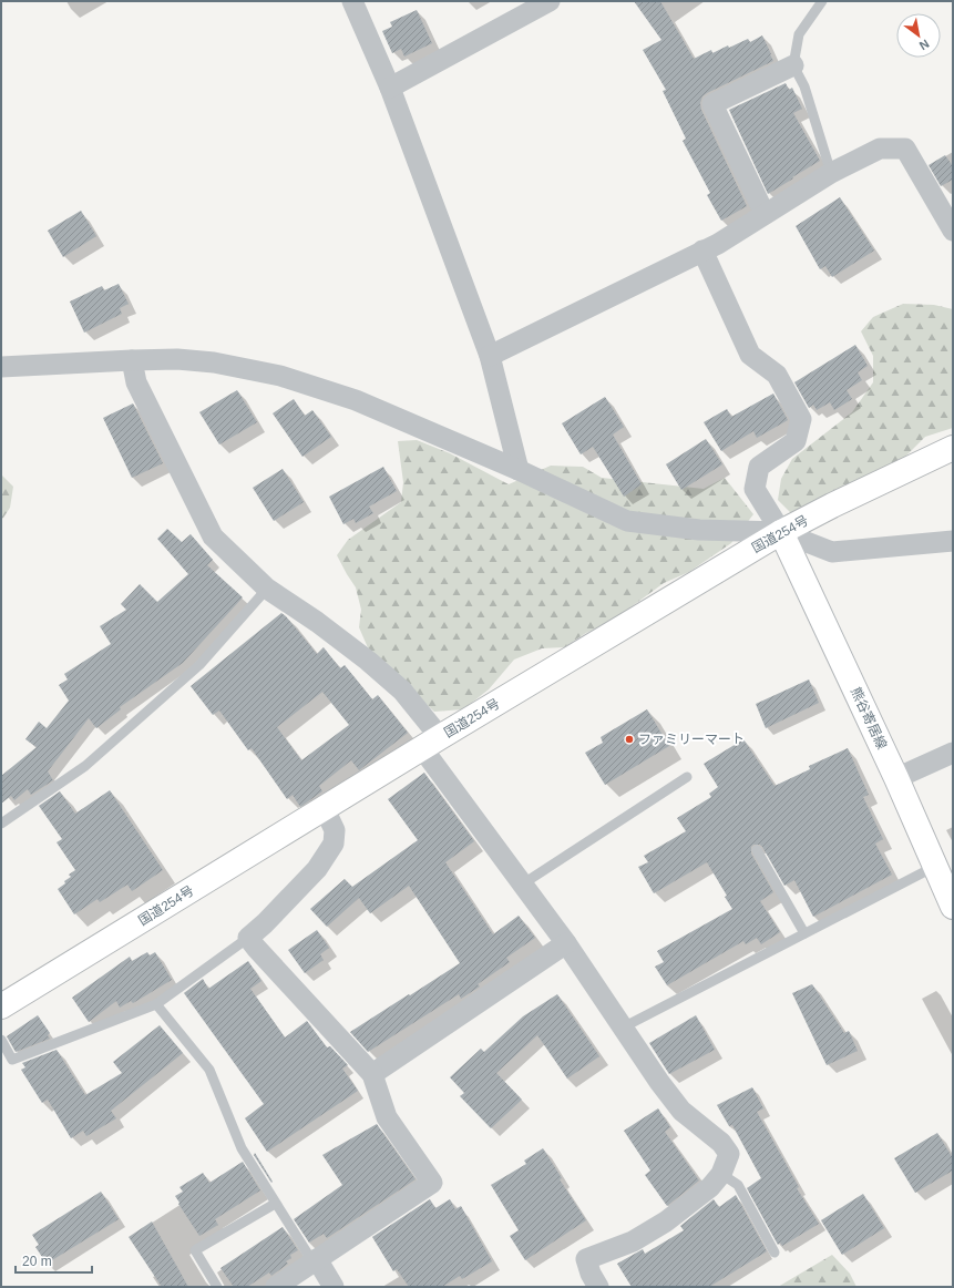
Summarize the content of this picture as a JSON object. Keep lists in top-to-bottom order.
{
  "streets": {
    "main road": ["国道254号", "熊谷寄居線"]
  },
  "crossings": [
    ["国道254号", "熊谷寄居線"]
  ],
  "places": ["ファミリーマート"],
  "scale_bar": "20 m",
  "north": "bottom right"
}
